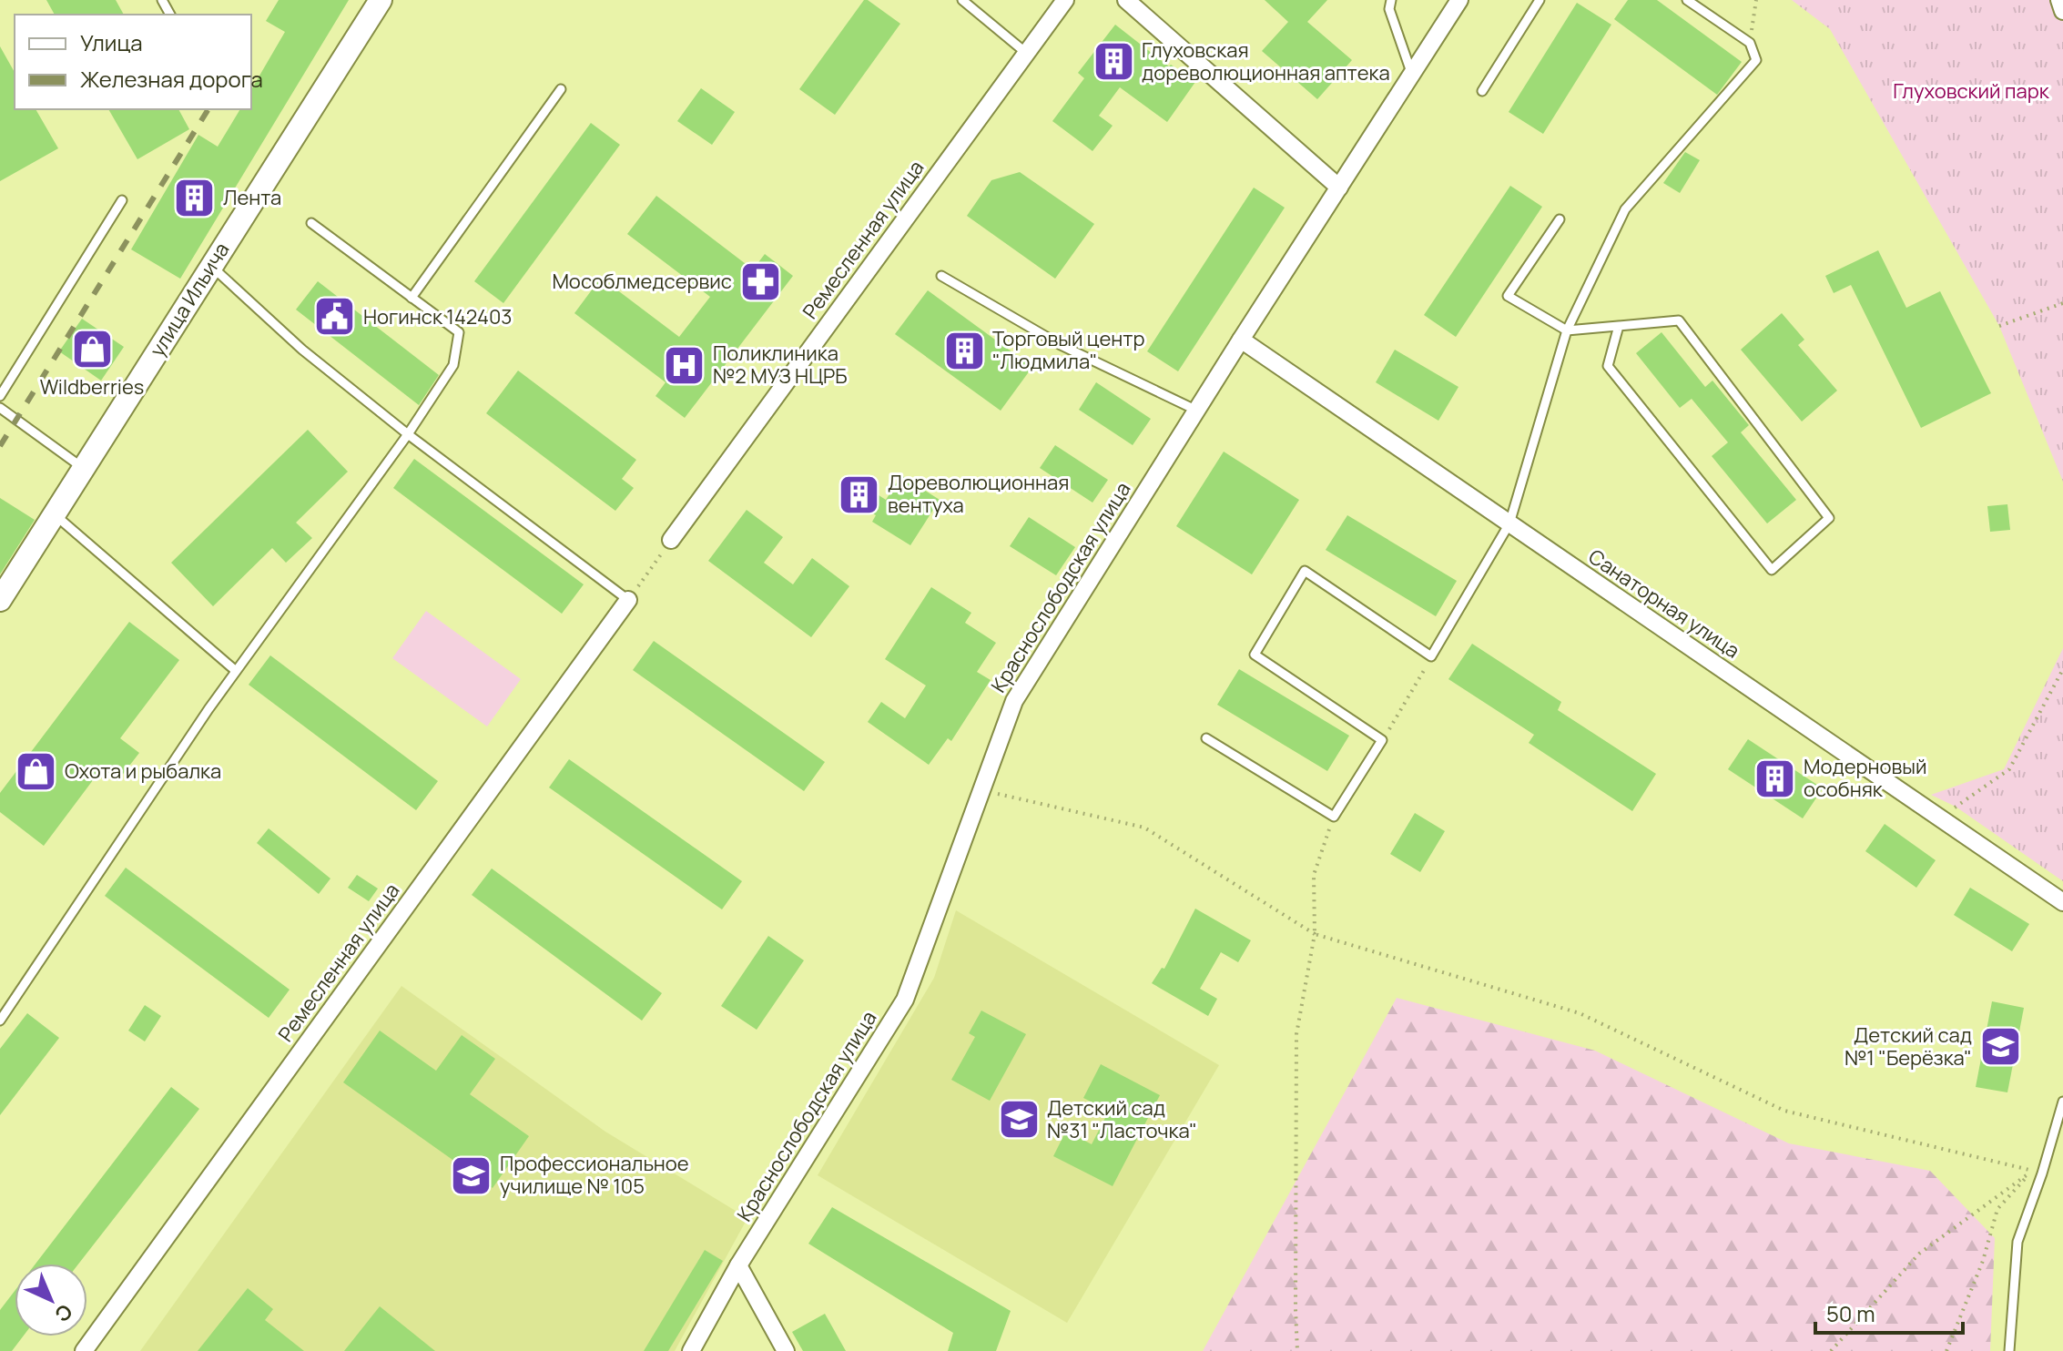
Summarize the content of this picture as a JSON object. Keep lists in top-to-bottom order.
{
  "streets": {
    "main road": ["улица Ильича"],
    "street": ["Ремесленная улица", "Краснослободская улица", "Санаторная улица"]
  },
  "crossings": [
    ["Краснослободская улица", "Санаторная улица"]
  ],
  "parks": ["Глуховский парк"],
  "places": {
    "building": [
      "Глуховская дореволюционная аптека",
      "Лента",
      "Торговый центр \"Людмила\"",
      "Дореволюционная вентуха",
      "Модерновый особняк"
    ],
    "pharmacy": ["Мособлмедсервис"],
    "public building": ["Ногинск 142403"],
    "shop": ["Wildberries", "Охота и рыбалка"],
    "hospital": ["Поликлиника №2 МУЗ НЦРБ"],
    "school or university": ["Детский сад №1 \"Берёзка\"", "Детский сад №31 \"Ласточка\"", "Профессиональное училище № 105"]
  },
  "legend": ["Улица", "Железная дорога"],
  "scale_bar": "50 m",
  "north": "bottom right"
}
